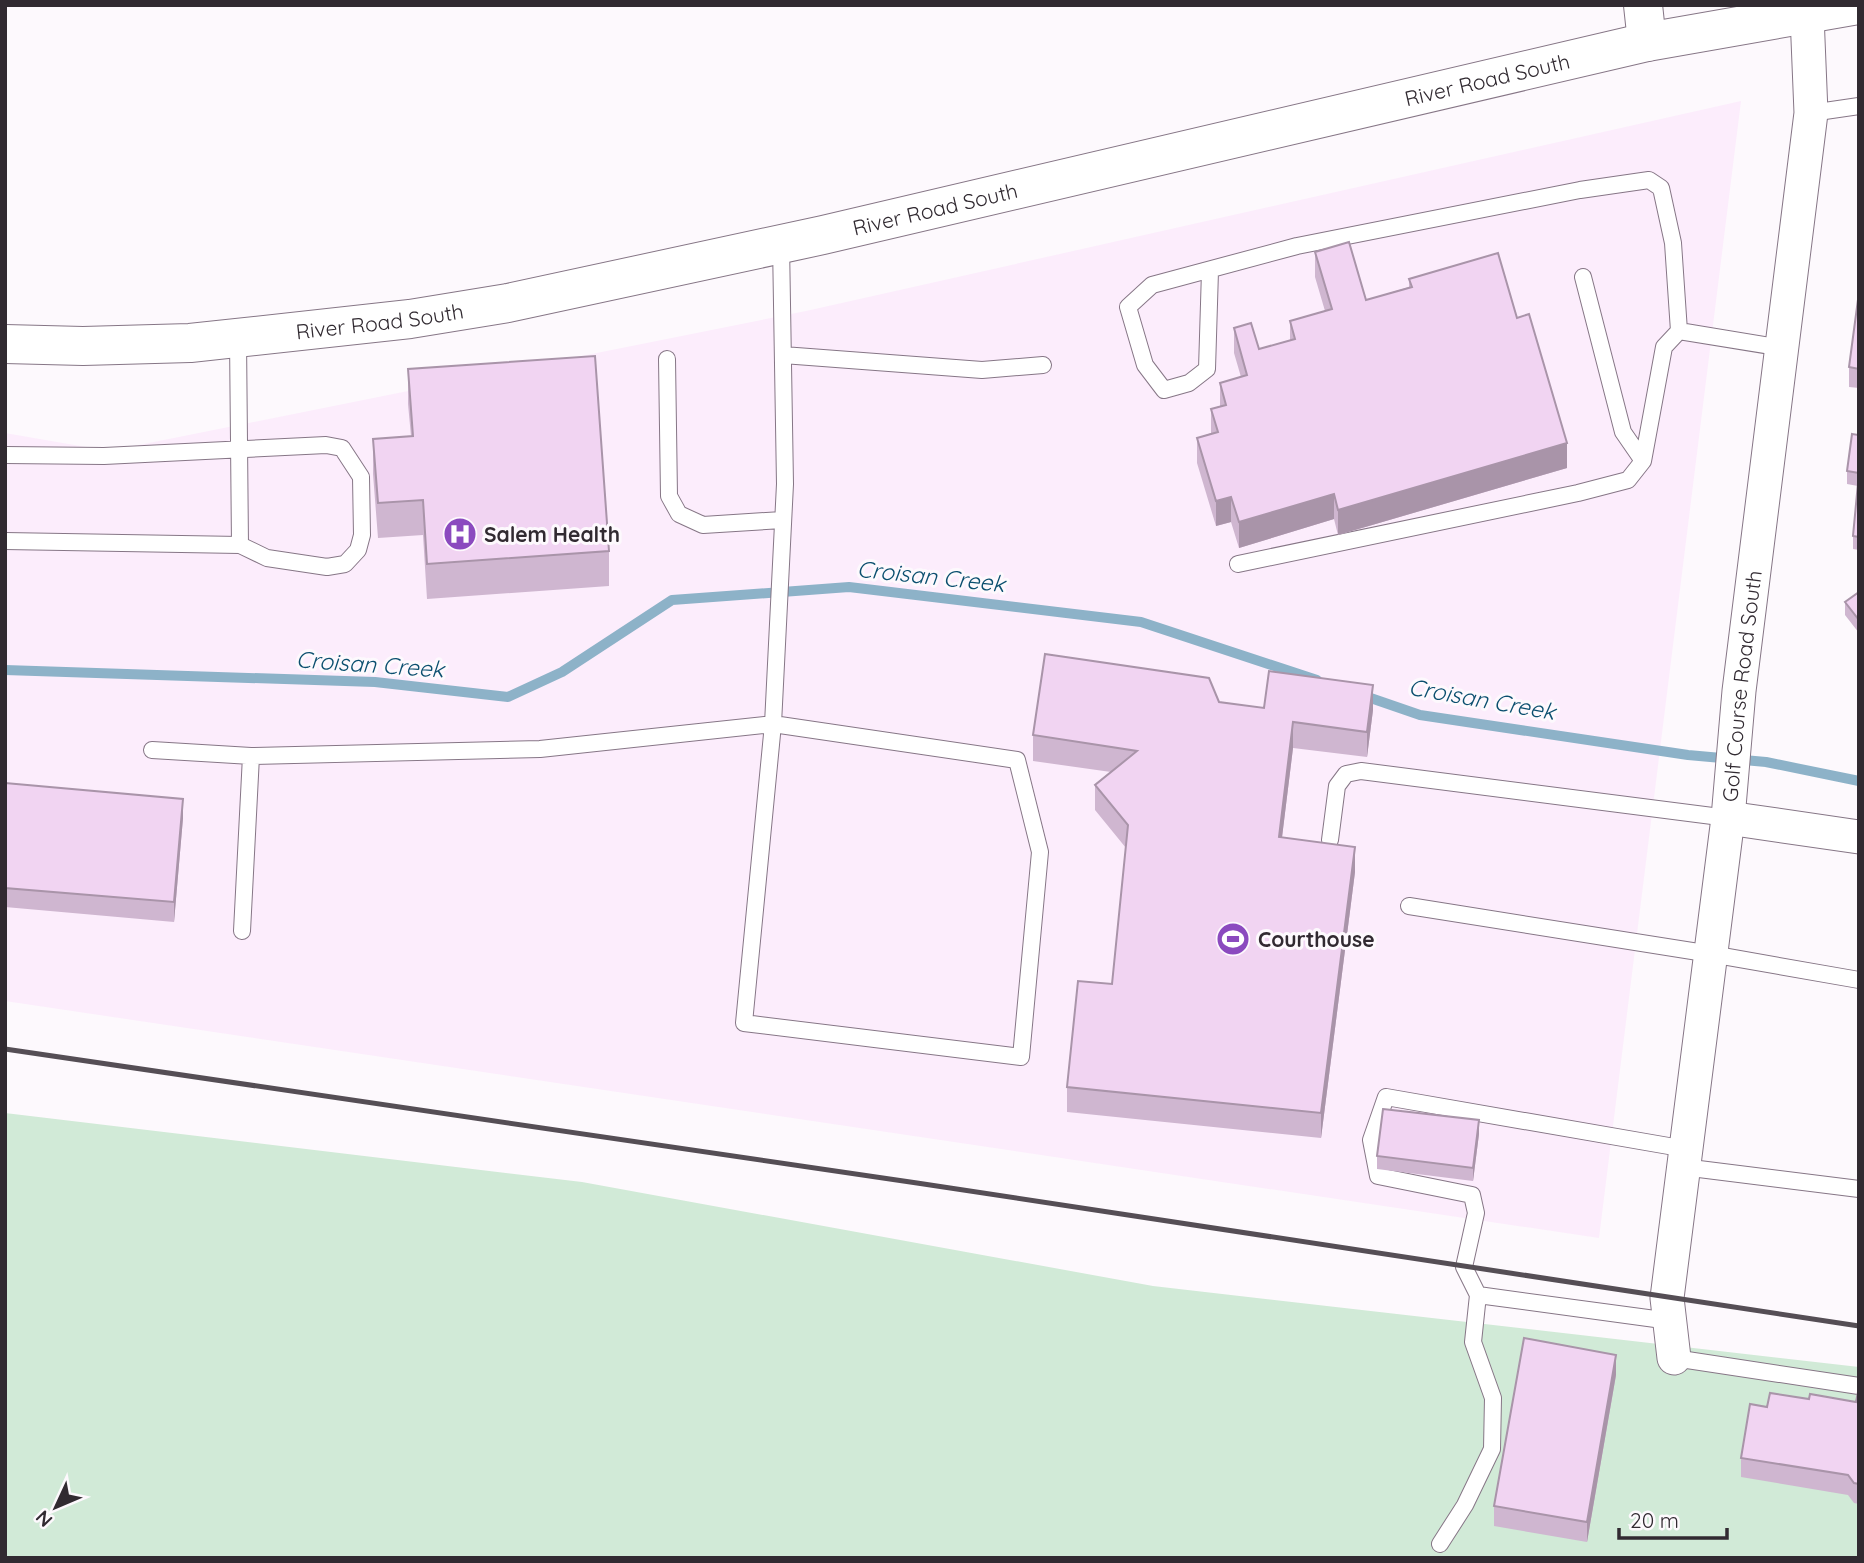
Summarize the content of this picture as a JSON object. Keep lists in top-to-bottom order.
{
  "streets": {
    "main road": ["River Road South"],
    "street": ["Golf Course Road South"]
  },
  "crossings": [
    ["River Road South", "Golf Course Road South"]
  ],
  "water": ["Croisan Creek"],
  "places": {
    "hospital": ["Salem Health"],
    "sports": ["Courthouse"]
  },
  "scale_bar": "20 m",
  "north": "bottom left"
}
